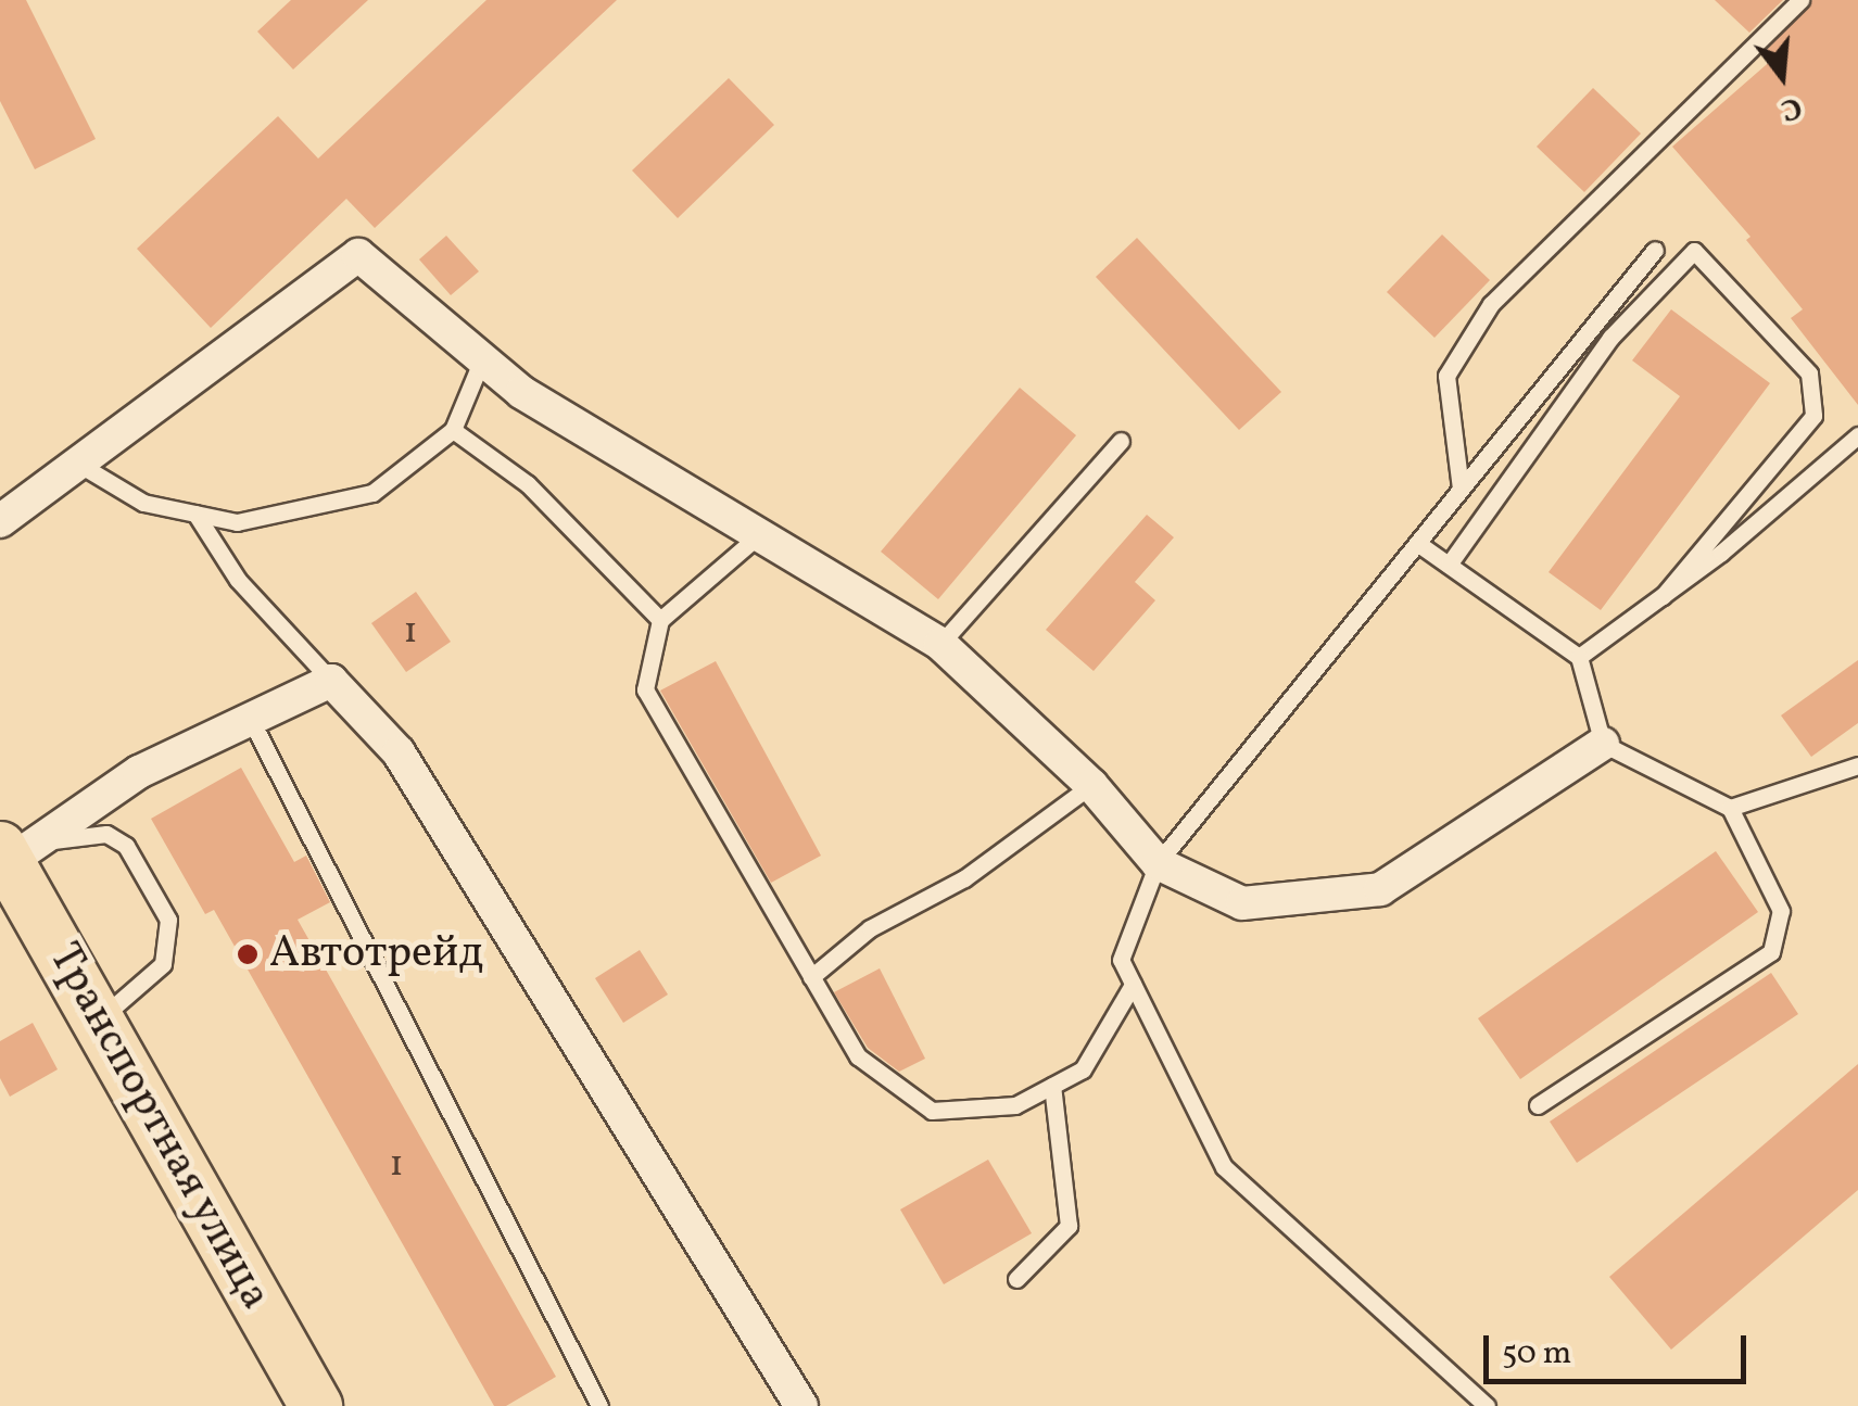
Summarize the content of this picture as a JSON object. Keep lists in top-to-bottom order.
{
  "streets": {
    "main road": ["Транспортная улица"]
  },
  "places": ["Автотрейд"],
  "house_numbers": ["1", "1"],
  "scale_bar": "50 m",
  "north": "bottom"
}
